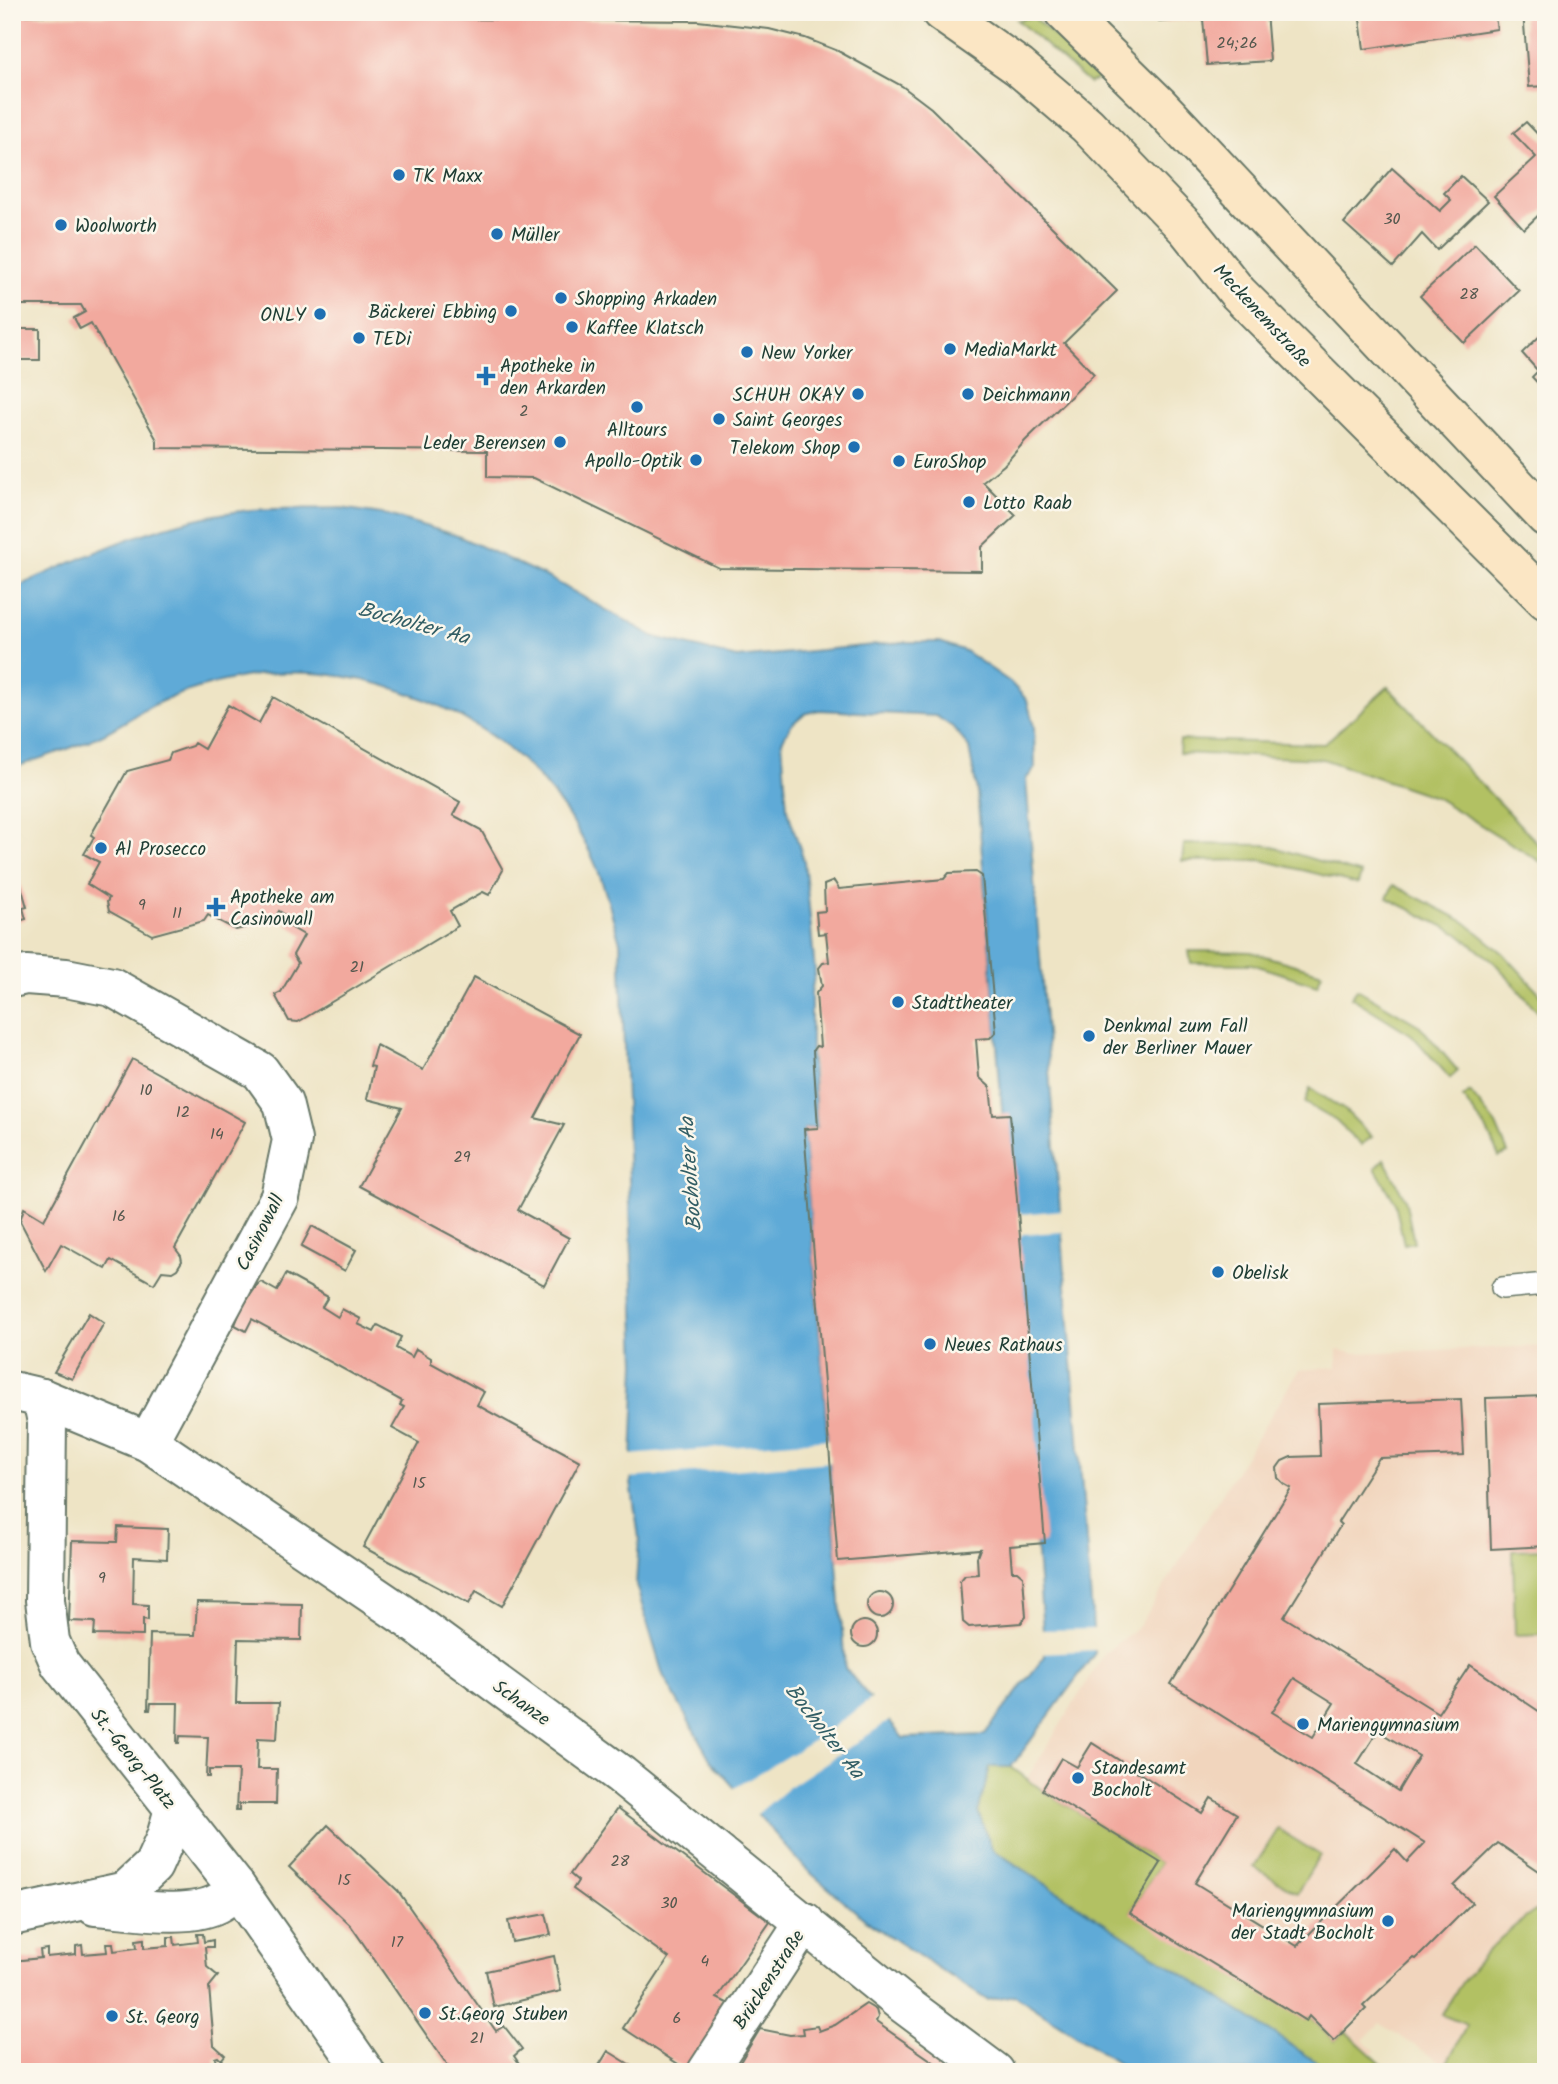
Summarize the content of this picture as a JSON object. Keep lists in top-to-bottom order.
{
  "streets": {
    "main road": ["Meckenemstraße"],
    "street": [
      "Casinowall",
      "Schanze",
      "St.-Georg-Platz",
      "Brückenstraße"
    ]
  },
  "crossings": [
    ["Casinowall", "Schanze"],
    ["Schanze", "St.-Georg-Platz"],
    ["Schanze", "Brückenstraße"]
  ],
  "water": ["Bocholter Aa"],
  "places": {
    "other": [
      "TK Maxx",
      "Woolworth",
      "Müller",
      "Shopping Arkaden",
      "Bäckerei Ebbing",
      "ONLY",
      "Kaffee Klatsch",
      "TEDi",
      "MediaMarkt",
      "New Yorker",
      "SCHUH OKAY",
      "Deichmann",
      "Alltours",
      "Saint Georges",
      "Leder Berensen",
      "Telekom Shop",
      "Apollo-Optik",
      "EuroShop",
      "Lotto Raab",
      "Al Prosecco",
      "Stadttheater",
      "Denkmal zum Fall der Berliner Mauer",
      "Obelisk",
      "Neues Rathaus",
      "Mariengymnasium",
      "Standesamt Bocholt",
      "Mariengymnasium der Stadt Bocholt",
      "St.Georg Stuben",
      "St. Georg"
    ],
    "health": ["Apotheke in den Arkarden", "Apotheke am Casinowall"]
  },
  "house_numbers": [
    "24;26",
    "30",
    "28",
    "2",
    "9",
    "11",
    "21",
    "10",
    "12",
    "14",
    "29",
    "16",
    "15",
    "9",
    "28",
    "15",
    "30",
    "17",
    "4",
    "6",
    "21"
  ]
}
